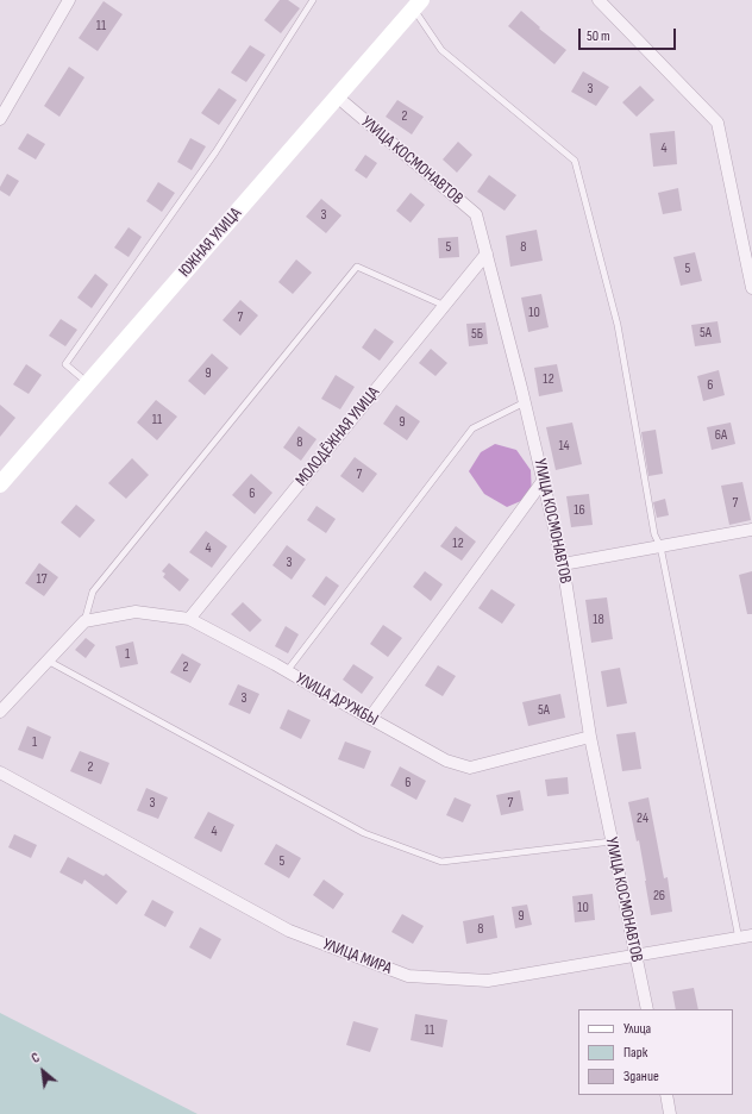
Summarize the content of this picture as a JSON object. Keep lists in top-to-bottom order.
{
  "streets": {
    "main road": ["ЮЖНАЯ УЛИЦА"],
    "street": [
      "УЛИЦА КОСМОНАВТОВ",
      "МОЛОДЁЖНАЯ УЛИЦА",
      "УЛИЦА ДРУЖБЫ",
      "УЛИЦА МИРА"
    ]
  },
  "crossings": [
    ["УЛИЦА КОСМОНАВТОВ", "ЮЖНАЯ УЛИЦА"],
    ["УЛИЦА КОСМОНАВТОВ", "МОЛОДЁЖНАЯ УЛИЦА"],
    ["УЛИЦА КОСМОНАВТОВ", "УЛИЦА ДРУЖБЫ"],
    ["УЛИЦА КОСМОНАВТОВ", "УЛИЦА МИРА"],
    ["МОЛОДЁЖНАЯ УЛИЦА", "УЛИЦА ДРУЖБЫ"]
  ],
  "house_numbers": [
    "11",
    "3",
    "2",
    "4",
    "3",
    "5",
    "8",
    "5",
    "10",
    "7",
    "5А",
    "5Б",
    "9",
    "12",
    "6",
    "11",
    "9",
    "6А",
    "8",
    "14",
    "7",
    "6",
    "7",
    "16",
    "12",
    "4",
    "3",
    "17",
    "18",
    "1",
    "2",
    "3",
    "5А",
    "1",
    "2",
    "6",
    "3",
    "7",
    "24",
    "4",
    "5",
    "26",
    "10",
    "9",
    "8",
    "11"
  ],
  "legend": ["Улица", "Парк", "Здание"],
  "scale_bar": "50 m",
  "north": "top left"
}
